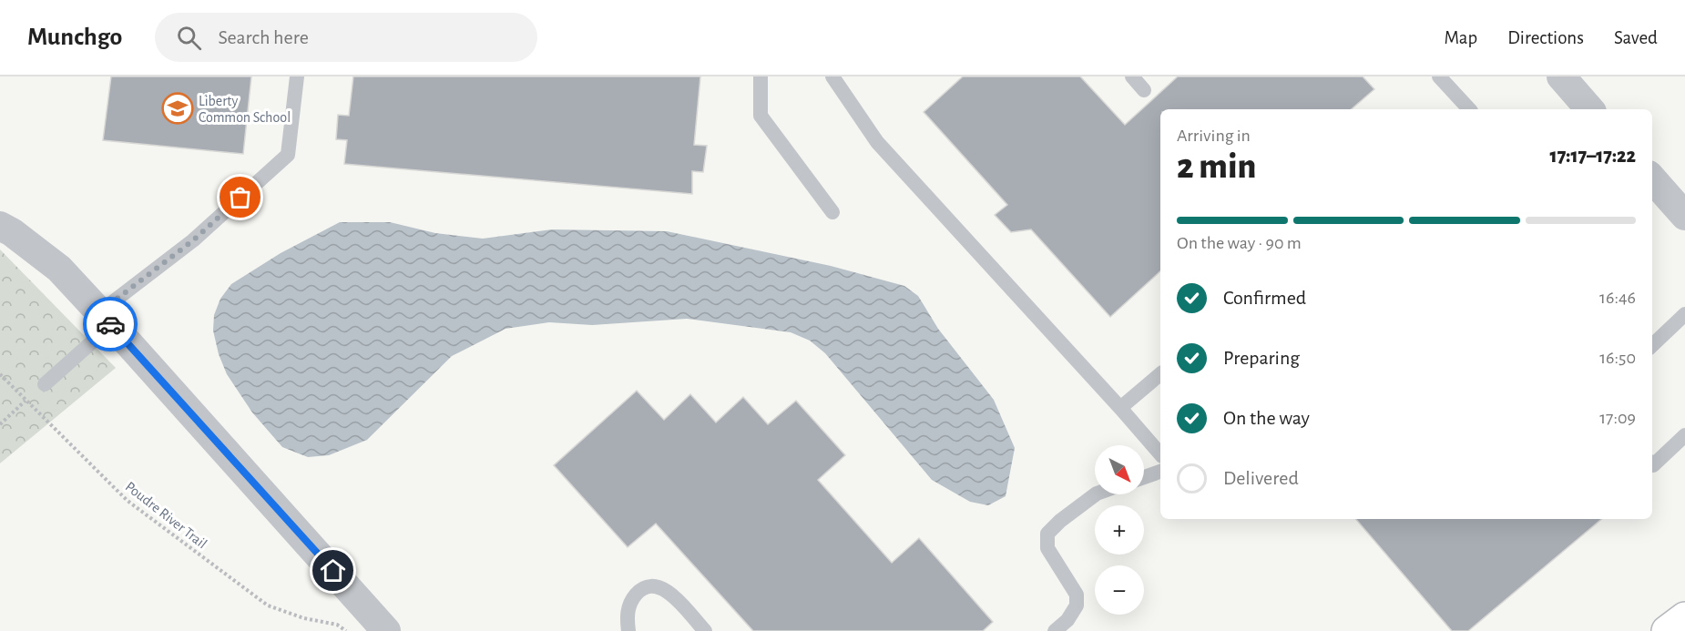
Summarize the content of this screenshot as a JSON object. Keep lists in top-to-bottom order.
{
  "streets": {
    "path": ["Poudre River Trail"]
  },
  "places": {
    "school or university": ["Liberty Common School"]
  },
  "north": "bottom right",
  "page": {
    "header": "Munchgo",
    "search": "Search here",
    "nav": ["Map", "Directions", "Saved"],
    "heading": ["2 min", "Arriving in", "17:17–17:22"],
    "bar": "On the way · 90 m",
    "list": [
      ["Confirmed", "16:46"],
      ["Preparing", "16:50"],
      ["On the way", "17:09"],
      "Delivered"
    ],
    "map_buttons": ["+", "−"]
  }
}
